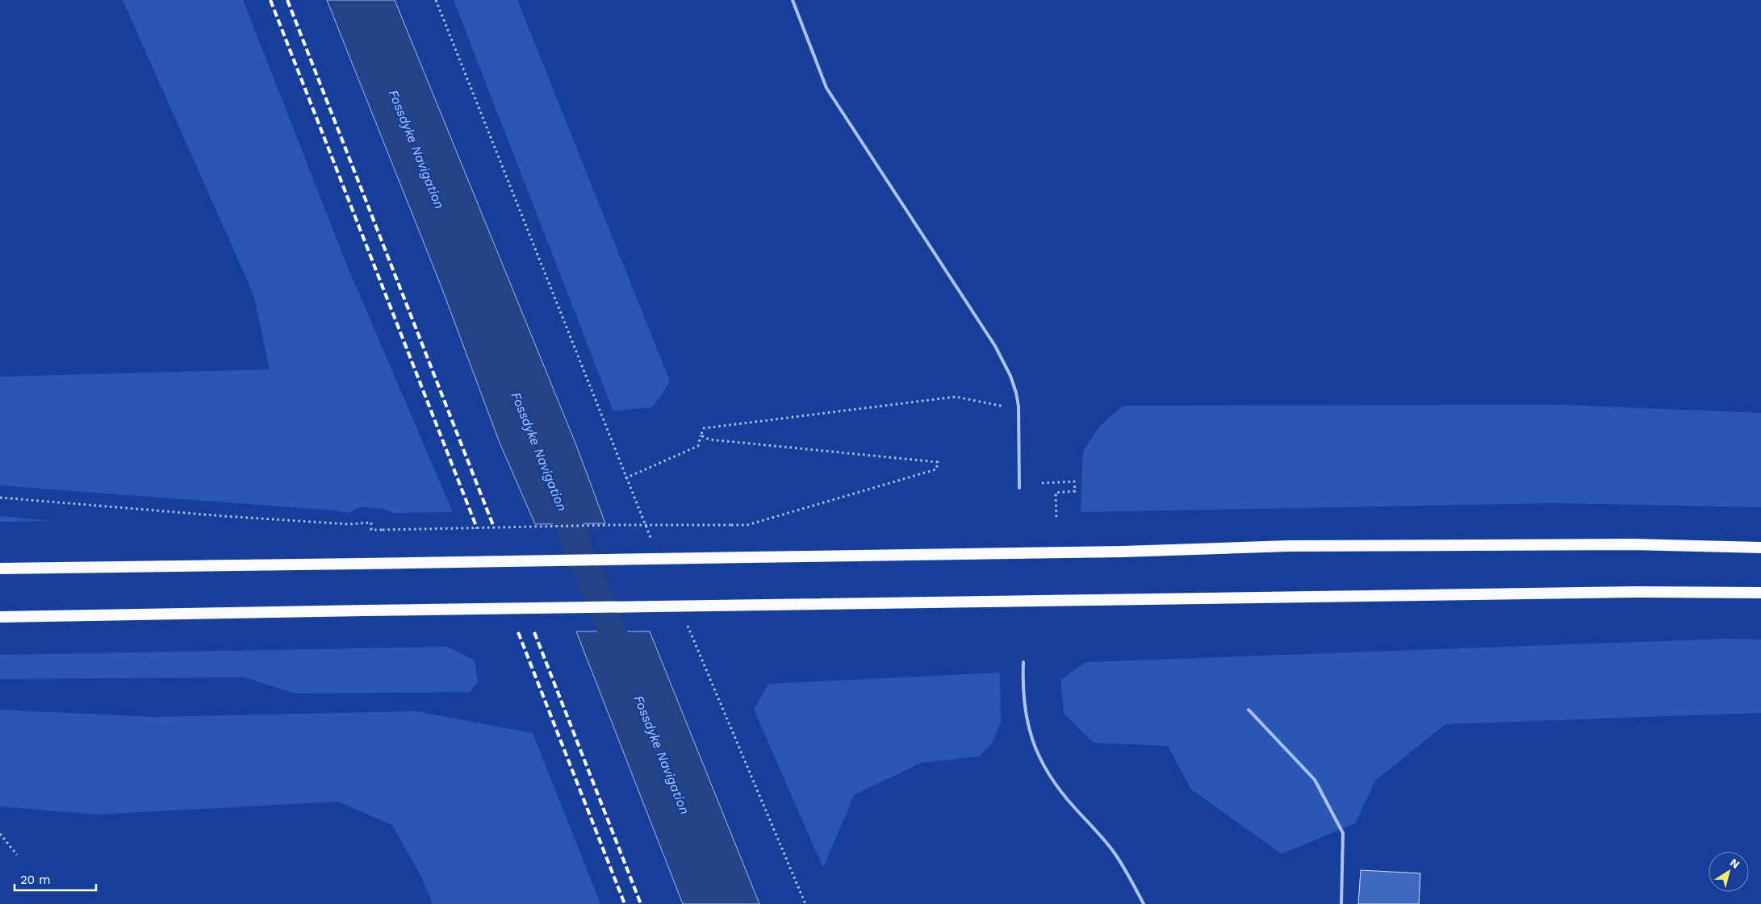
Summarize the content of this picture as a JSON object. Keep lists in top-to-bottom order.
{
  "water": ["Fossdyke Navigation"],
  "scale_bar": "20 m",
  "north": "top right"
}
